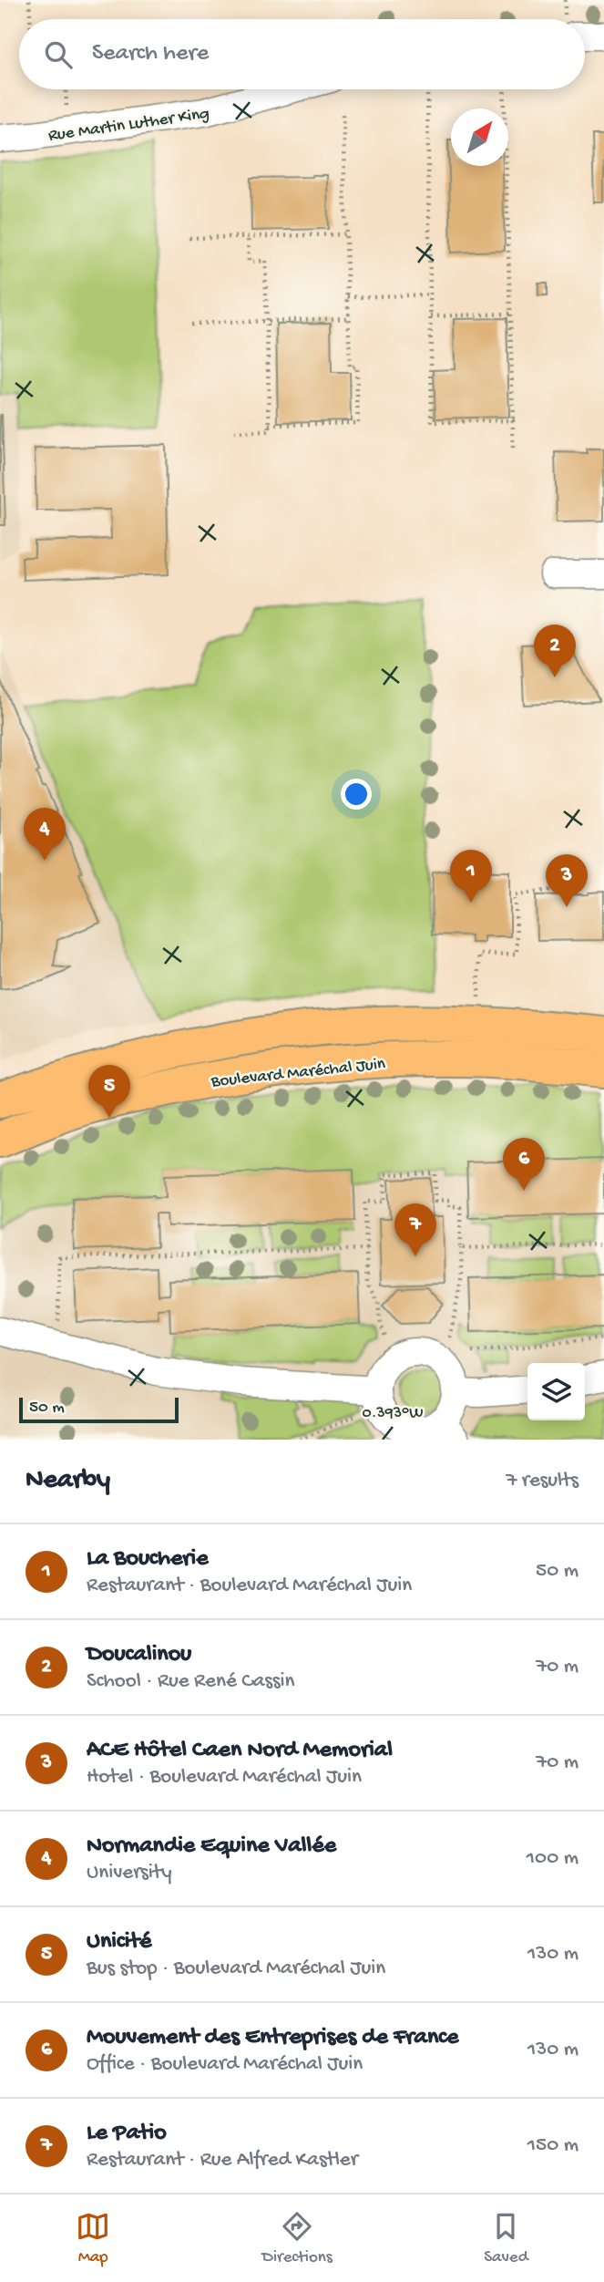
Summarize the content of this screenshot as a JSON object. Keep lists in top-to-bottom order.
{
  "streets": {
    "main road": ["Boulevard Maréchal Juin"],
    "street": ["Rue Martin Luther King"]
  },
  "scale_bar": "50 m",
  "north": "top right",
  "page": {
    "search": "Search here",
    "pins": [
      "2",
      "4",
      "1",
      "3",
      "5",
      "6",
      "7"
    ],
    "scale": "50 m",
    "heading": ["Nearby", "7 results"],
    "list": [
      {
        "mark": "1",
        "name": "La Boucherie",
        "note": "Restaurant · Boulevard Maréchal Juin",
        "value": "50 m"
      },
      {
        "mark": "2",
        "name": "Doucalinou",
        "note": "School · Rue René Cassin",
        "value": "70 m"
      },
      {
        "mark": "3",
        "name": "ACE Hôtel Caen Nord Memorial",
        "note": "Hotel · Boulevard Maréchal Juin",
        "value": "70 m"
      },
      {
        "mark": "4",
        "name": "Normandie Equine Vallée",
        "note": "University",
        "value": "100 m"
      },
      {
        "mark": "5",
        "name": "Unicité",
        "note": "Bus stop · Boulevard Maréchal Juin",
        "value": "130 m"
      },
      {
        "mark": "6",
        "name": "Mouvement des Entreprises de France",
        "note": "Office · Boulevard Maréchal Juin",
        "value": "130 m"
      },
      {
        "mark": "7",
        "name": "Le Patio",
        "note": "Restaurant · Rue Alfred Kastler",
        "value": "150 m"
      }
    ],
    "nav": ["Map", "Directions", "Saved"]
  },
  "coordinates": ["0.393°W"]
}
